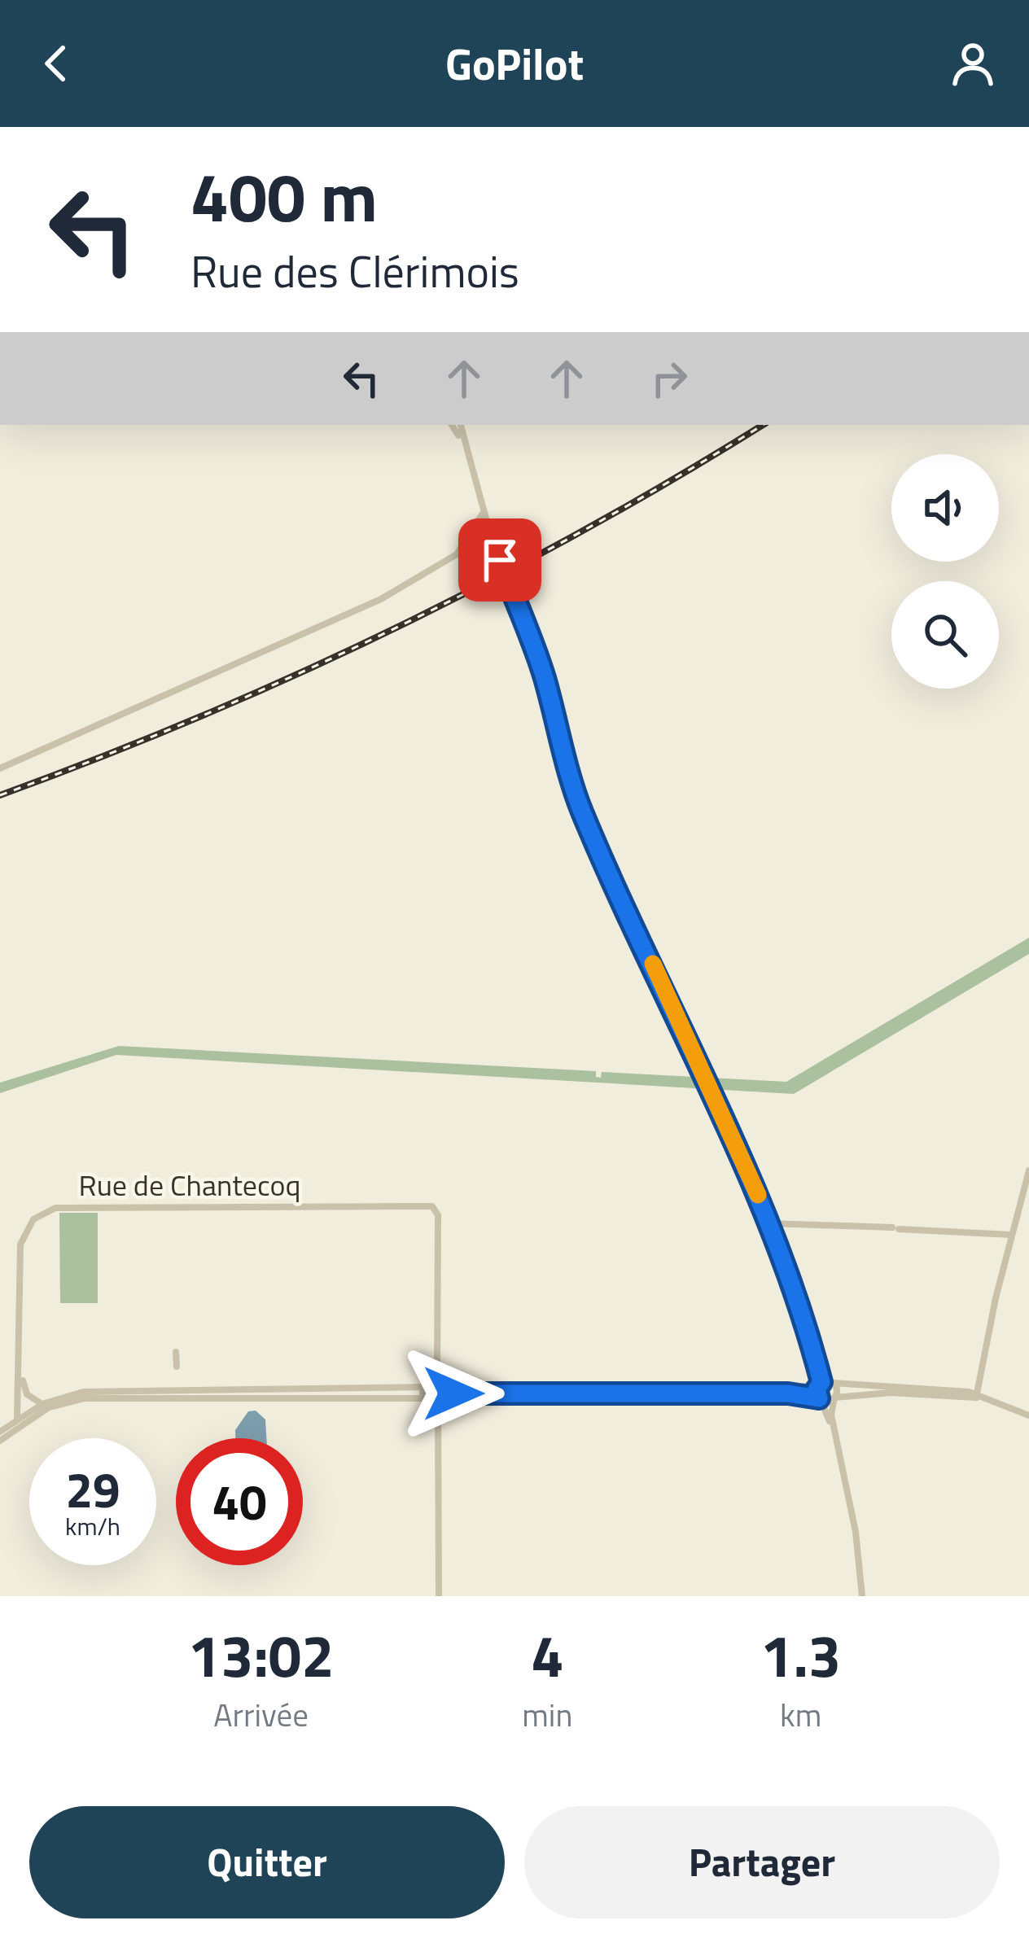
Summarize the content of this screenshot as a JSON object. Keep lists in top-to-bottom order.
{
  "streets": {
    "street": ["Rue de Chantecoq"]
  },
  "page": {
    "header": "GoPilot",
    "turn": ["400 m", "Rue des Clérimois"],
    "speed": "29 km/h",
    "limit": "40",
    "eta": [
      "13:02",
      "Arrivée",
      "4",
      "min",
      "1.3",
      "km"
    ],
    "buttons": ["Quitter", "Partager"]
  }
}
